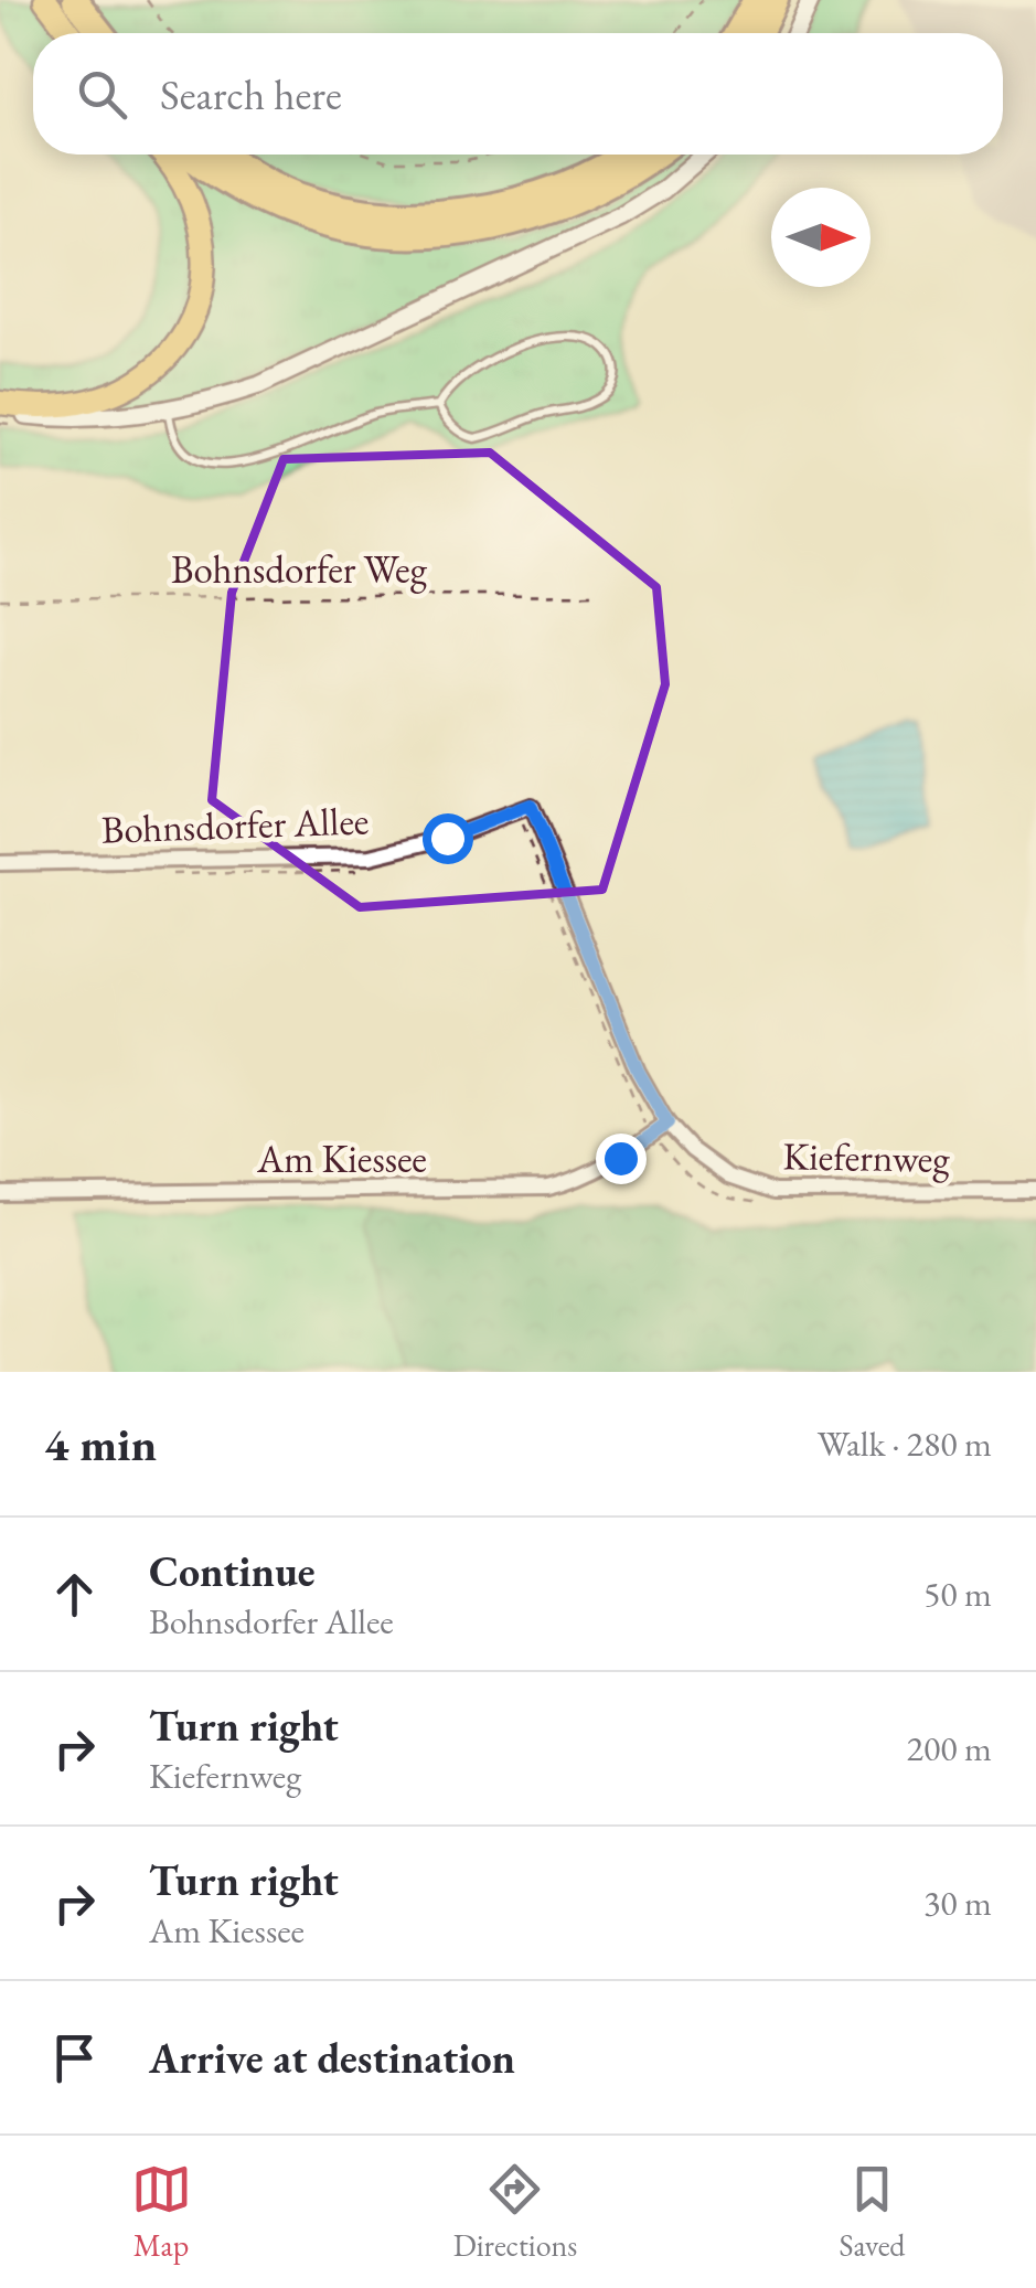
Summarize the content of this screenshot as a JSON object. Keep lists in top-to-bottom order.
{
  "streets": {
    "street": ["Bohnsdorfer Allee", "Kiefernweg", "Am Kiessee"],
    "path": ["Bohnsdorfer Weg"]
  },
  "crossings": [
    ["Bohnsdorfer Allee", "Kiefernweg"],
    ["Kiefernweg", "Am Kiessee"]
  ],
  "north": "right",
  "page": {
    "search": "Search here",
    "heading": ["4 min", "Walk · 280 m"],
    "list": [
      ["Continue", "Bohnsdorfer Allee", "50 m"],
      ["Turn right", "Kiefernweg", "200 m"],
      ["Turn right", "Am Kiessee", "30 m"],
      "Arrive at destination"
    ],
    "nav": ["Map", "Directions", "Saved"]
  }
}
